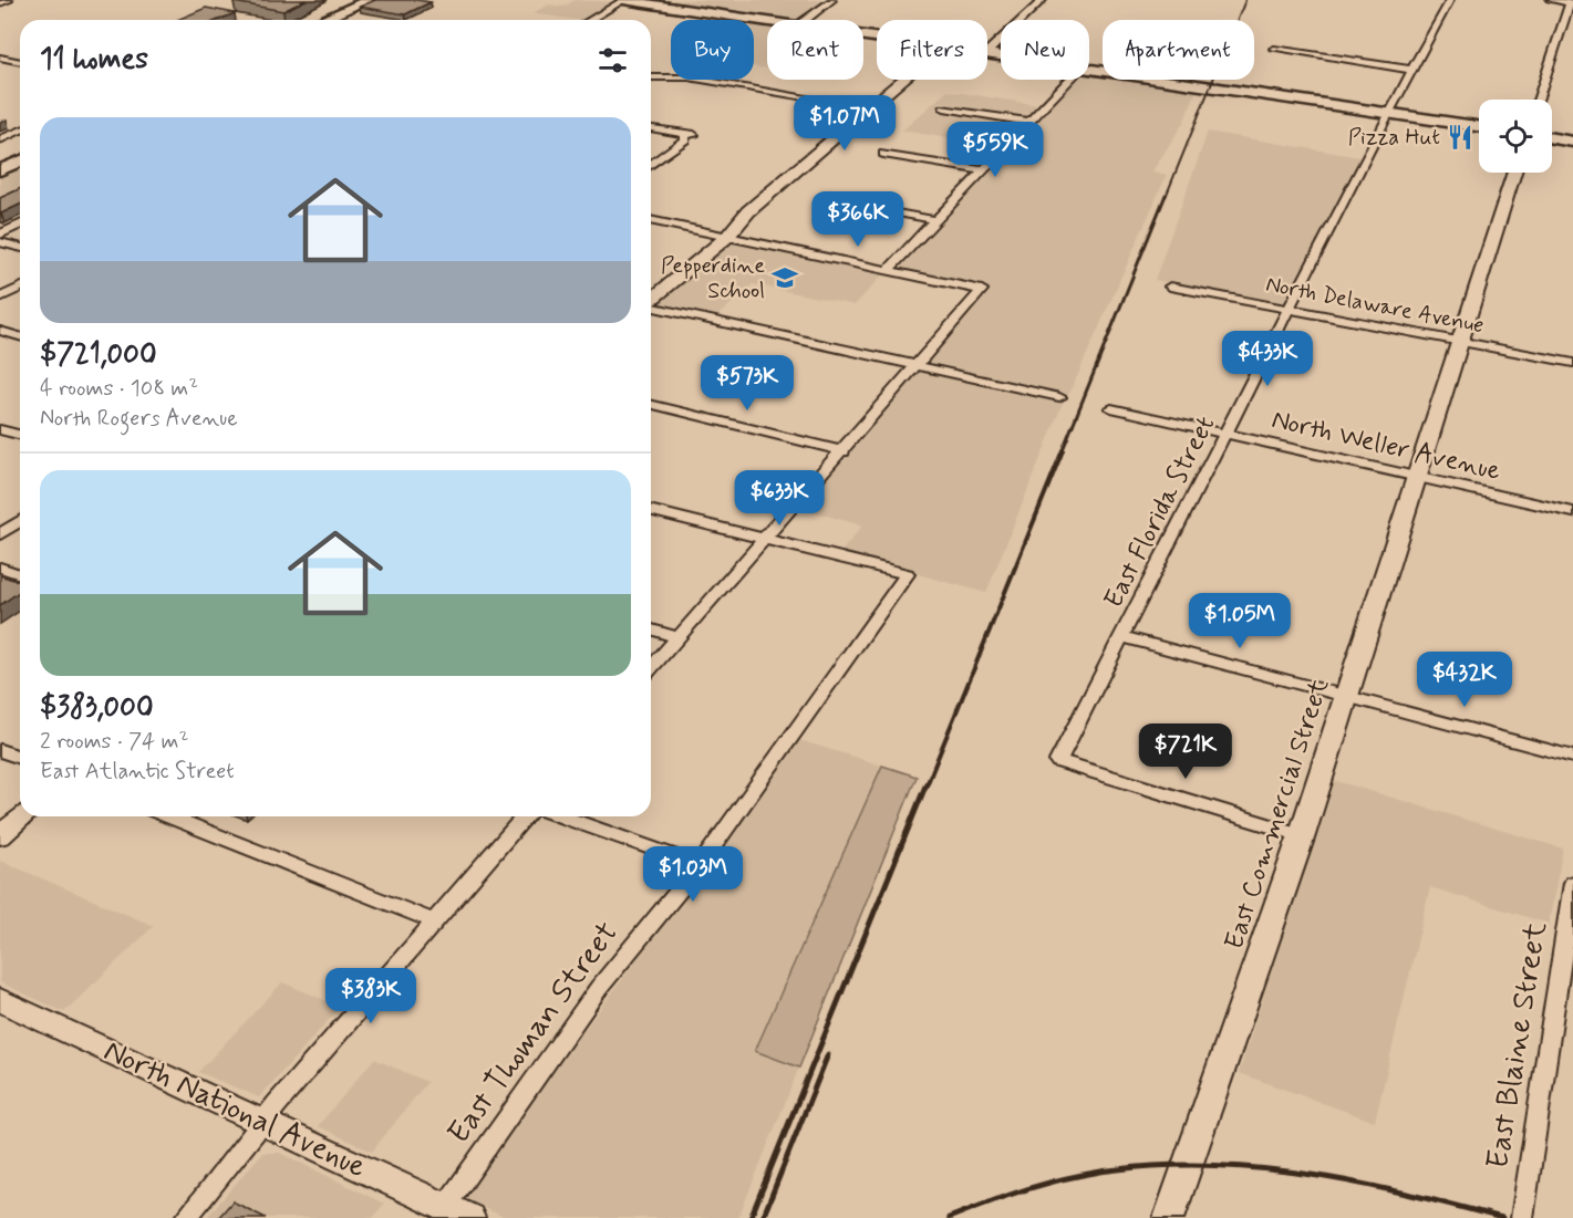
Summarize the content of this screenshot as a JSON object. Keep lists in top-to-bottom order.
{
  "streets": {
    "street": [
      "North Delaware Avenue",
      "North Weller Avenue",
      "East Florida Street",
      "East Commercial Street",
      "East Thoman Street",
      "East Blaine Street",
      "North National Avenue"
    ]
  },
  "crossings": [
    ["North Delaware Avenue", "East Florida Street"],
    ["North Delaware Avenue", "East Commercial Street"],
    ["North Weller Avenue", "East Florida Street"],
    ["North Weller Avenue", "East Commercial Street"],
    ["East Florida Street", "East Commercial Street"],
    ["East Thoman Street", "North National Avenue"]
  ],
  "places": {
    "restaurant": ["Pizza Hut"],
    "school or university": ["Pepperdine School"]
  },
  "page": {
    "chip": [
      "Buy",
      "Rent",
      "Filters",
      "New",
      "Apartment"
    ],
    "heading": "11 homes",
    "price": [
      "$1.07M",
      "$559K",
      "$366K",
      "$433K",
      "$573K",
      "$633K",
      "$1.05M",
      "$432K",
      "$721K",
      "$1.03M",
      "$383K"
    ],
    "list": [
      {
        "name": "$721,000",
        "note": "4 rooms · 108 m² · North Rogers Avenue"
      },
      {
        "name": "$383,000",
        "note": "2 rooms · 74 m² · East Atlantic Street"
      }
    ]
  }
}
